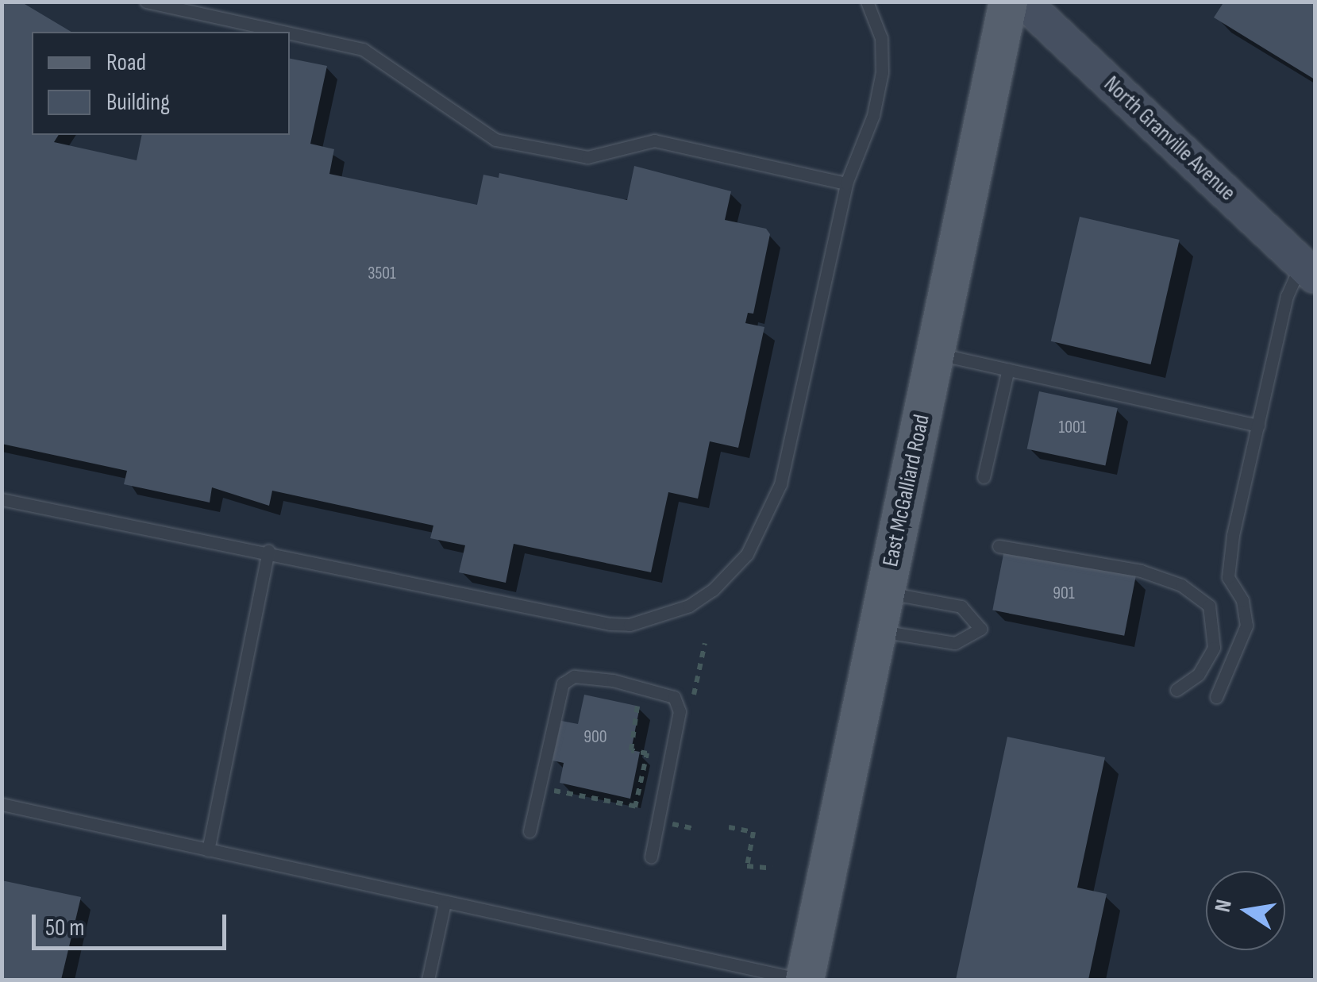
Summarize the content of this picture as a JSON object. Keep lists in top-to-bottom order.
{
  "streets": {
    "main road": ["North Granville Avenue", "East McGalliard Road"]
  },
  "house_numbers": [
    "3501",
    "1001",
    "901",
    "900"
  ],
  "legend": ["Road", "Building"],
  "scale_bar": "50 m",
  "north": "left"
}
